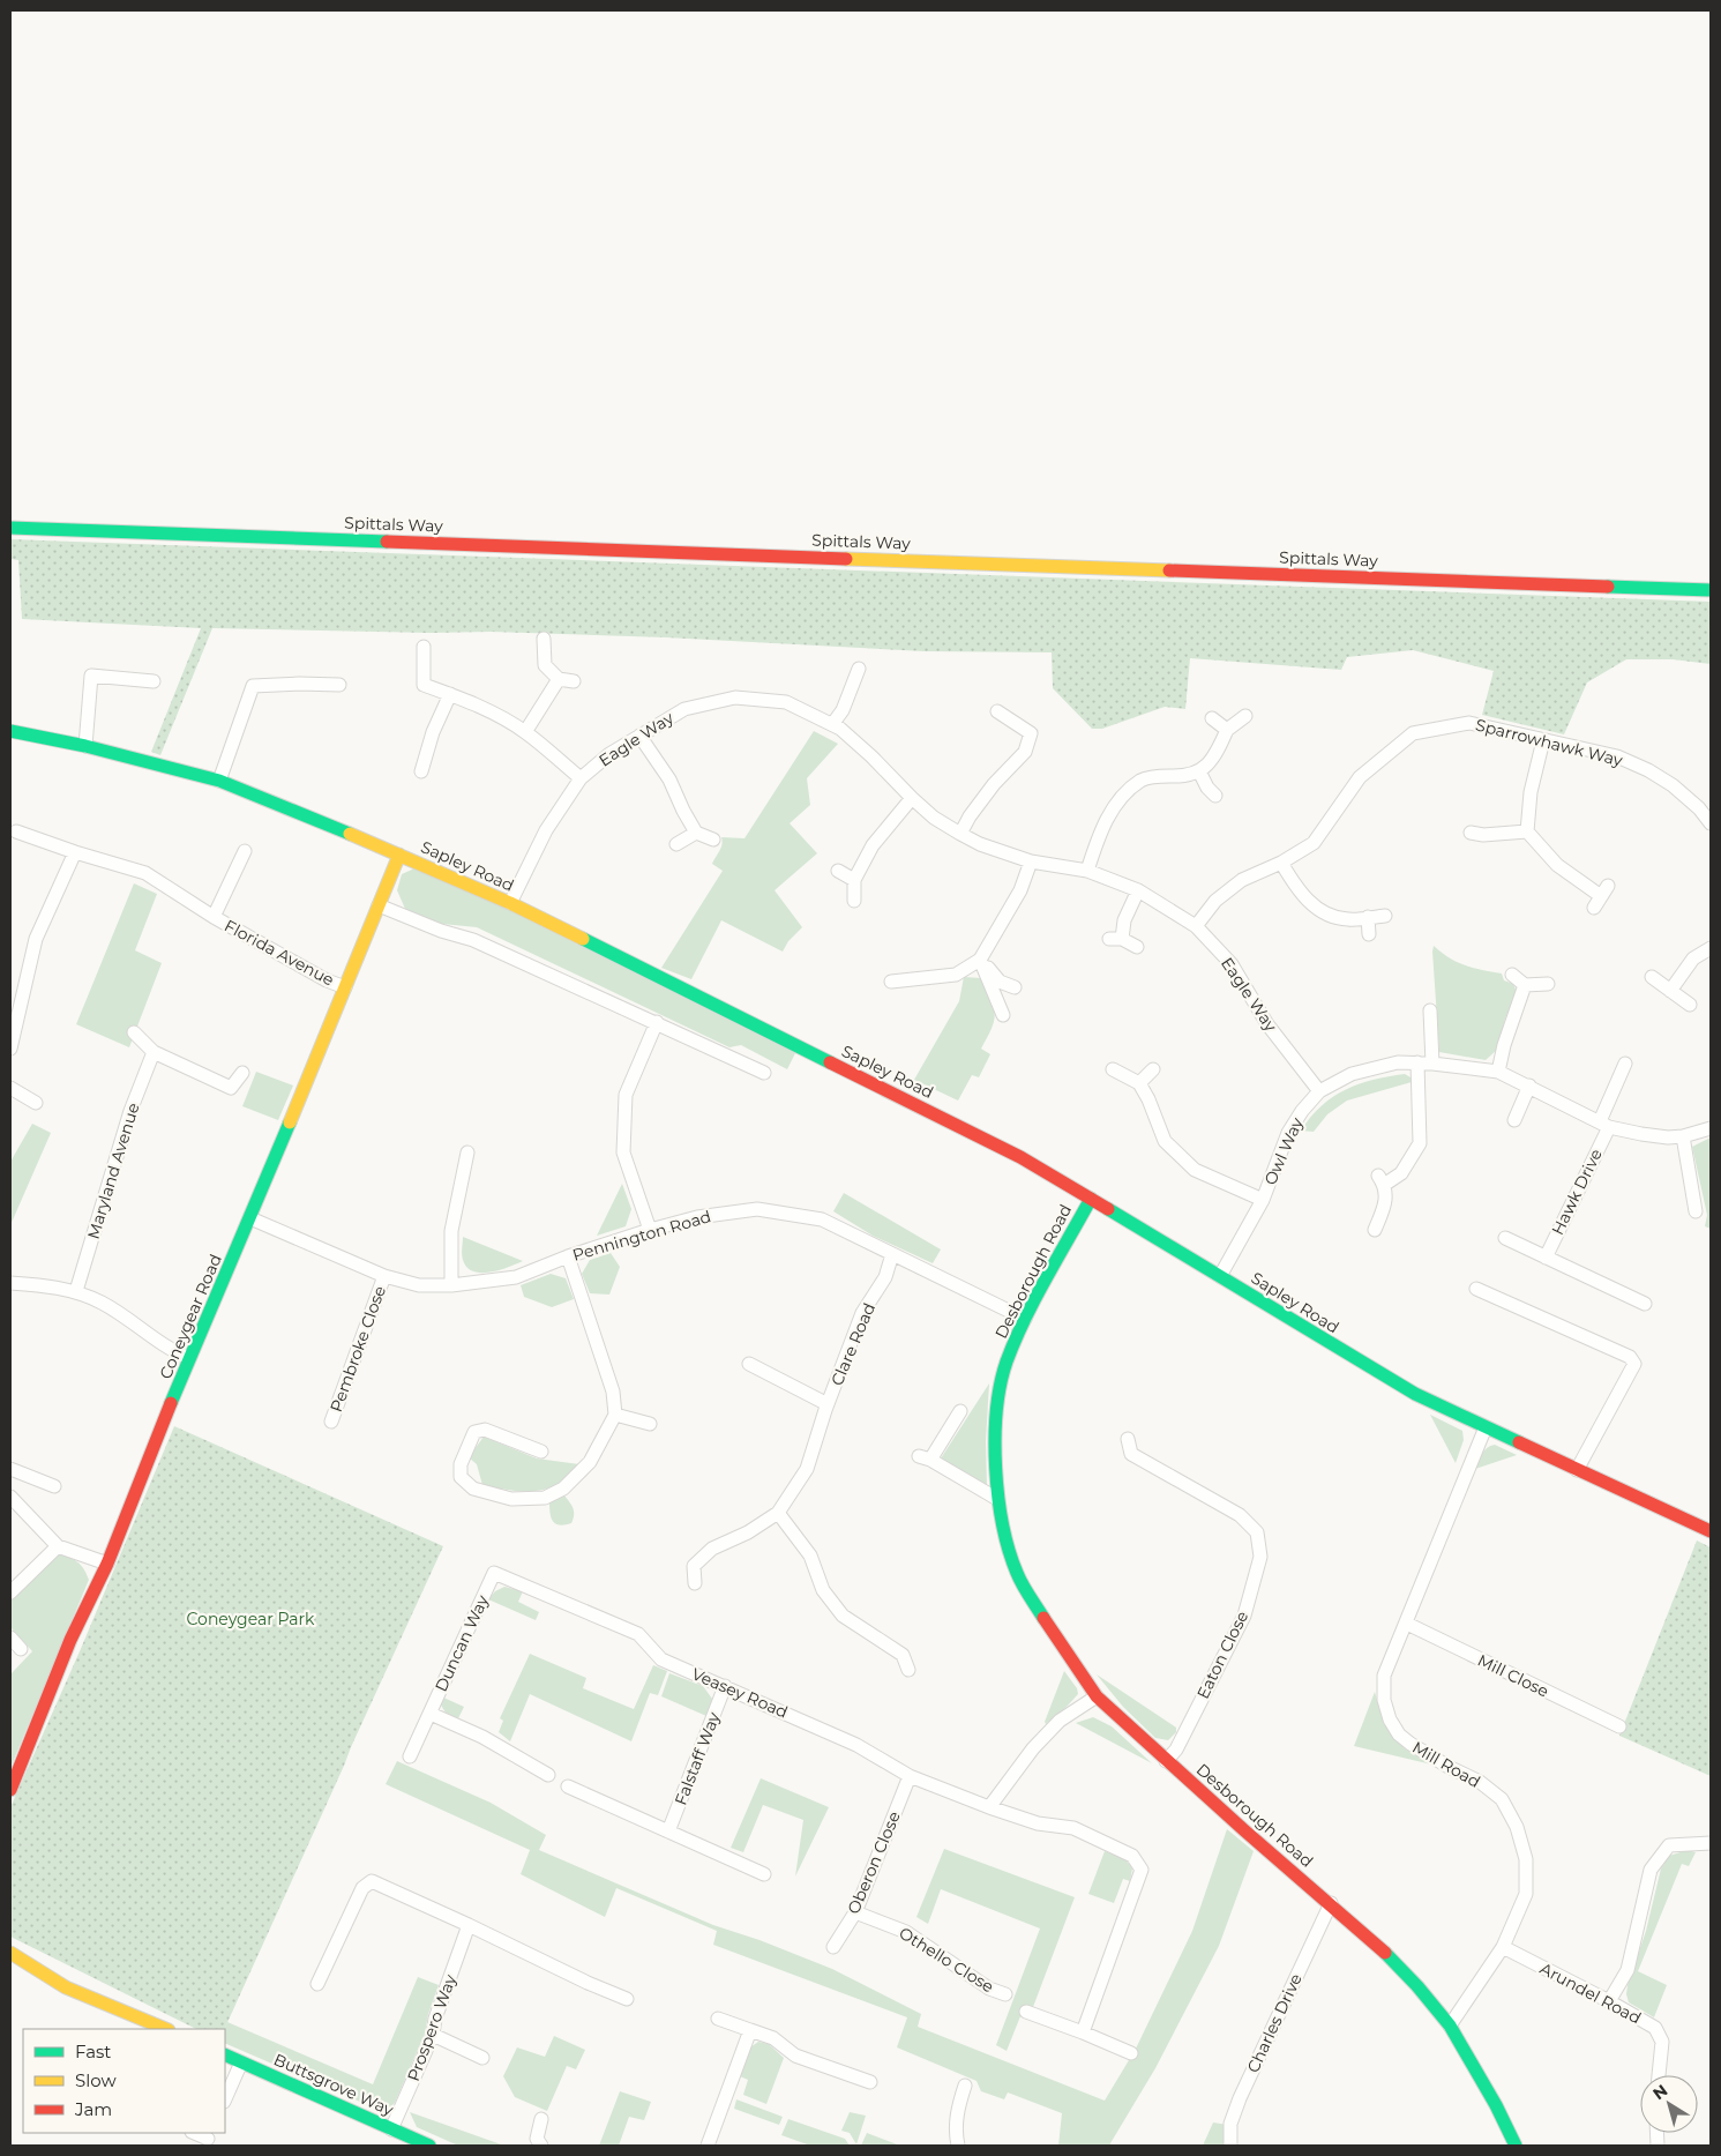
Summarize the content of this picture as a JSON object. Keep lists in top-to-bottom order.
{
  "streets": {
    "main road": [
      "Spittals Way",
      "Sapley Road",
      "Desborough Road",
      "Coneygear Road",
      "Buttsgrove Way"
    ],
    "street": [
      "Eagle Way",
      "Sparrowhawk Way",
      "Florida Avenue",
      "Owl Way",
      "Maryland Avenue",
      "Hawk Drive",
      "Pennington Road",
      "Clare Road",
      "Pembroke Close",
      "Duncan Way",
      "Eaton Close",
      "Mill Close",
      "Veasey Road",
      "Falstaff Way",
      "Mill Road",
      "Oberon Close",
      "Othello Close",
      "Arundel Road",
      "Charles Drive",
      "Prospero Way"
    ]
  },
  "crossings": [
    ["Eagle Way", "Sparrowhawk Way"],
    ["Eagle Way", "Sapley Road"],
    ["Eagle Way", "Owl Way"],
    ["Sapley Road", "Owl Way"],
    ["Sapley Road", "Desborough Road"],
    ["Sapley Road", "Coneygear Road"],
    ["Sapley Road", "Mill Road"],
    ["Florida Avenue", "Coneygear Road"],
    ["Owl Way", "Hawk Drive"],
    ["Pennington Road", "Desborough Road"],
    ["Pennington Road", "Coneygear Road"],
    ["Pennington Road", "Clare Road"],
    ["Pennington Road", "Pembroke Close"],
    ["Desborough Road", "Eaton Close"],
    ["Desborough Road", "Mill Road"],
    ["Desborough Road", "Charles Drive"],
    ["Duncan Way", "Veasey Road"],
    ["Mill Close", "Mill Road"],
    ["Veasey Road", "Falstaff Way"],
    ["Veasey Road", "Oberon Close"],
    ["Mill Road", "Arundel Road"],
    ["Oberon Close", "Othello Close"],
    ["Prospero Way", "Buttsgrove Way"]
  ],
  "parks": ["Coneygear Park"],
  "legend": ["Fast", "Slow", "Jam"],
  "north": "top left"
}
